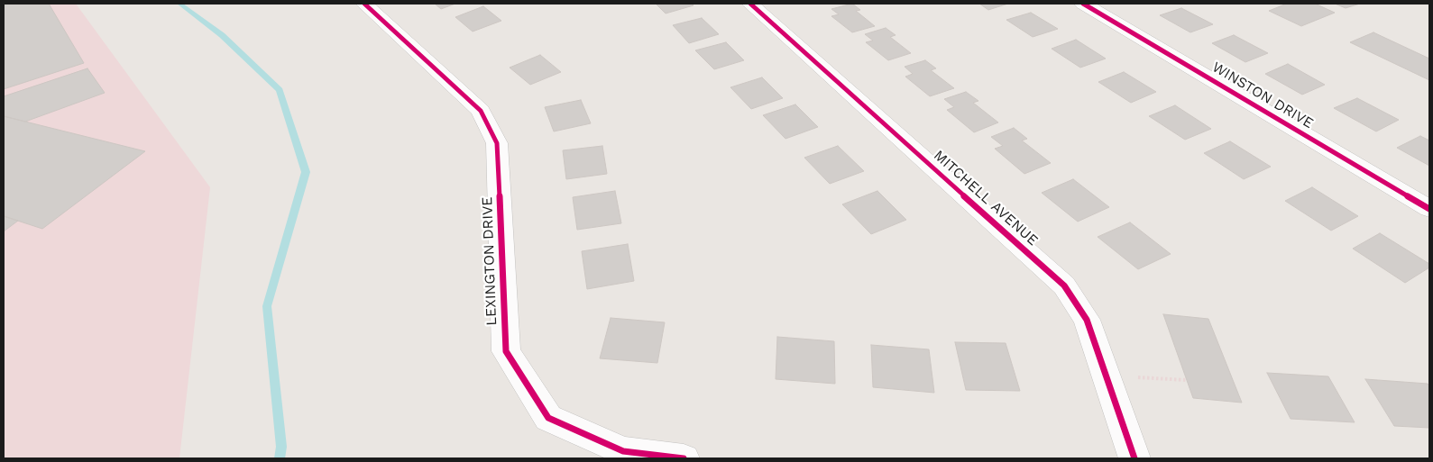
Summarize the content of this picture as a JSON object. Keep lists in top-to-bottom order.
{
  "streets": {
    "street": ["WINSTON DRIVE", "MITCHELL AVENUE", "LEXINGTON DRIVE"]
  }
}
